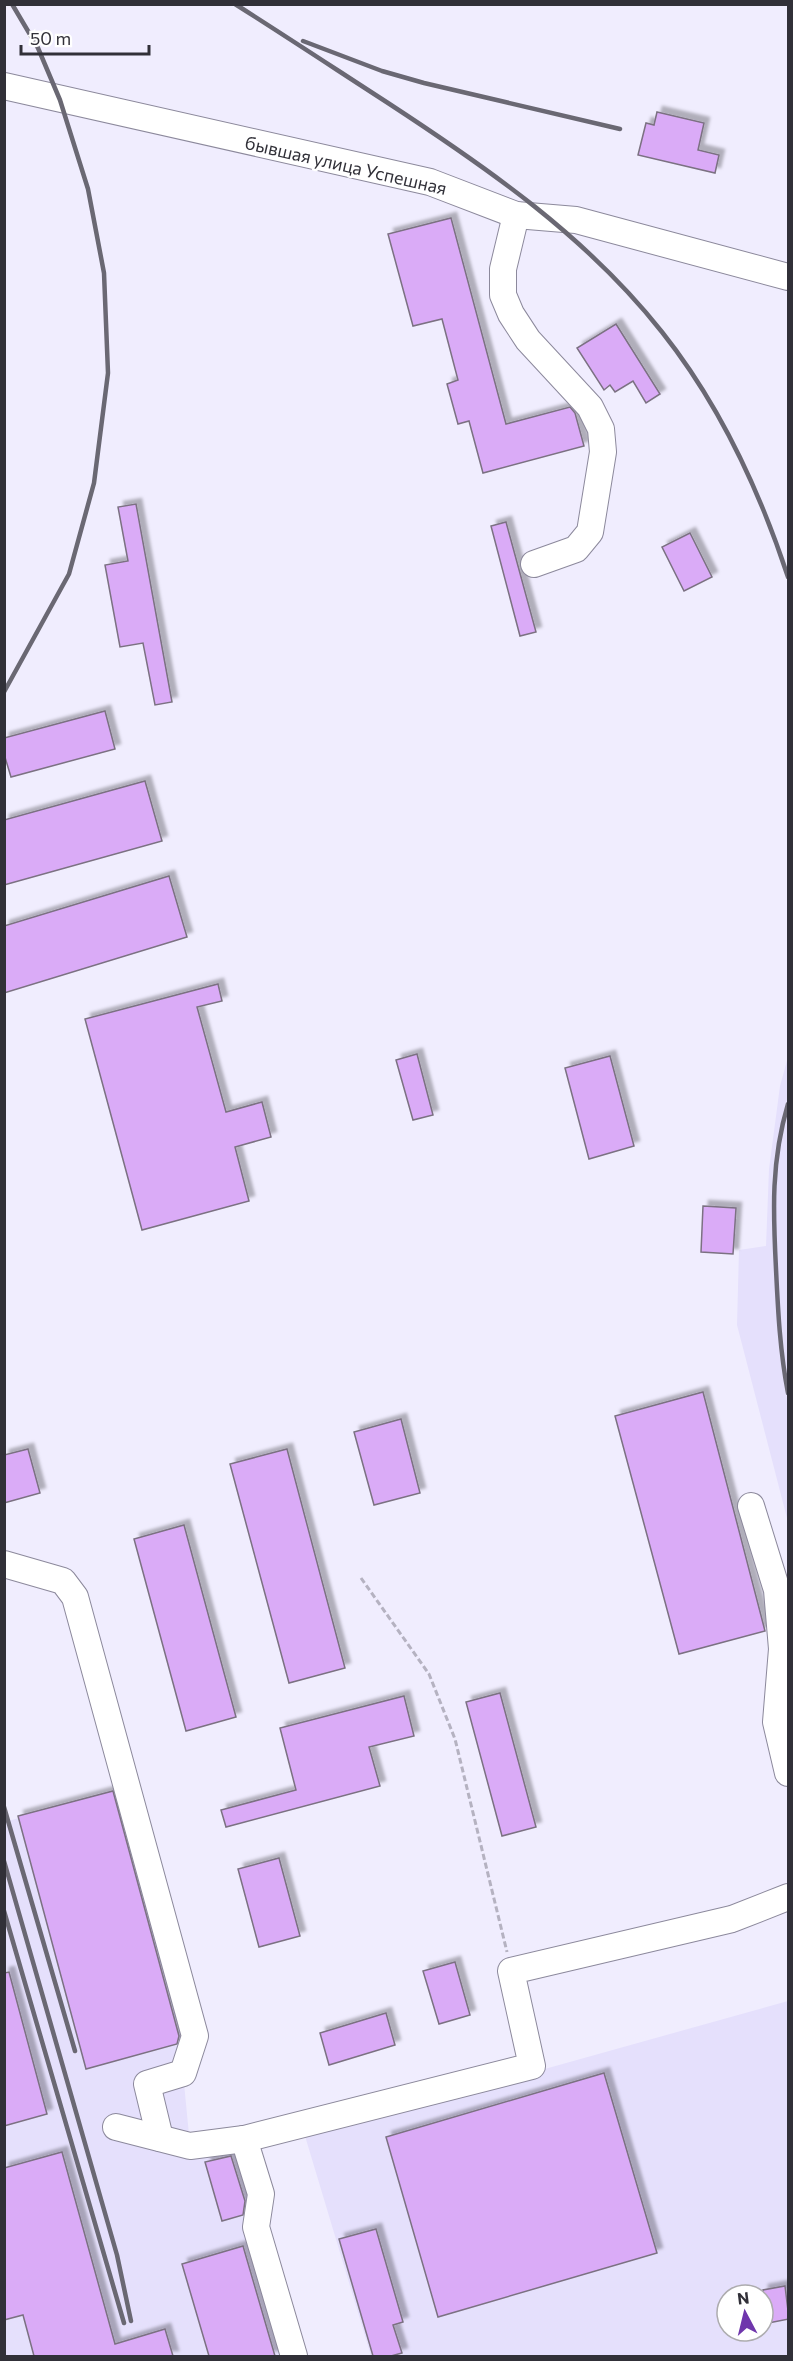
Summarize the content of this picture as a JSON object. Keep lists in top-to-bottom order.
{
  "streets": {
    "street": ["бывшая улица Успешная"]
  },
  "scale_bar": "50 m",
  "north": "top"
}
